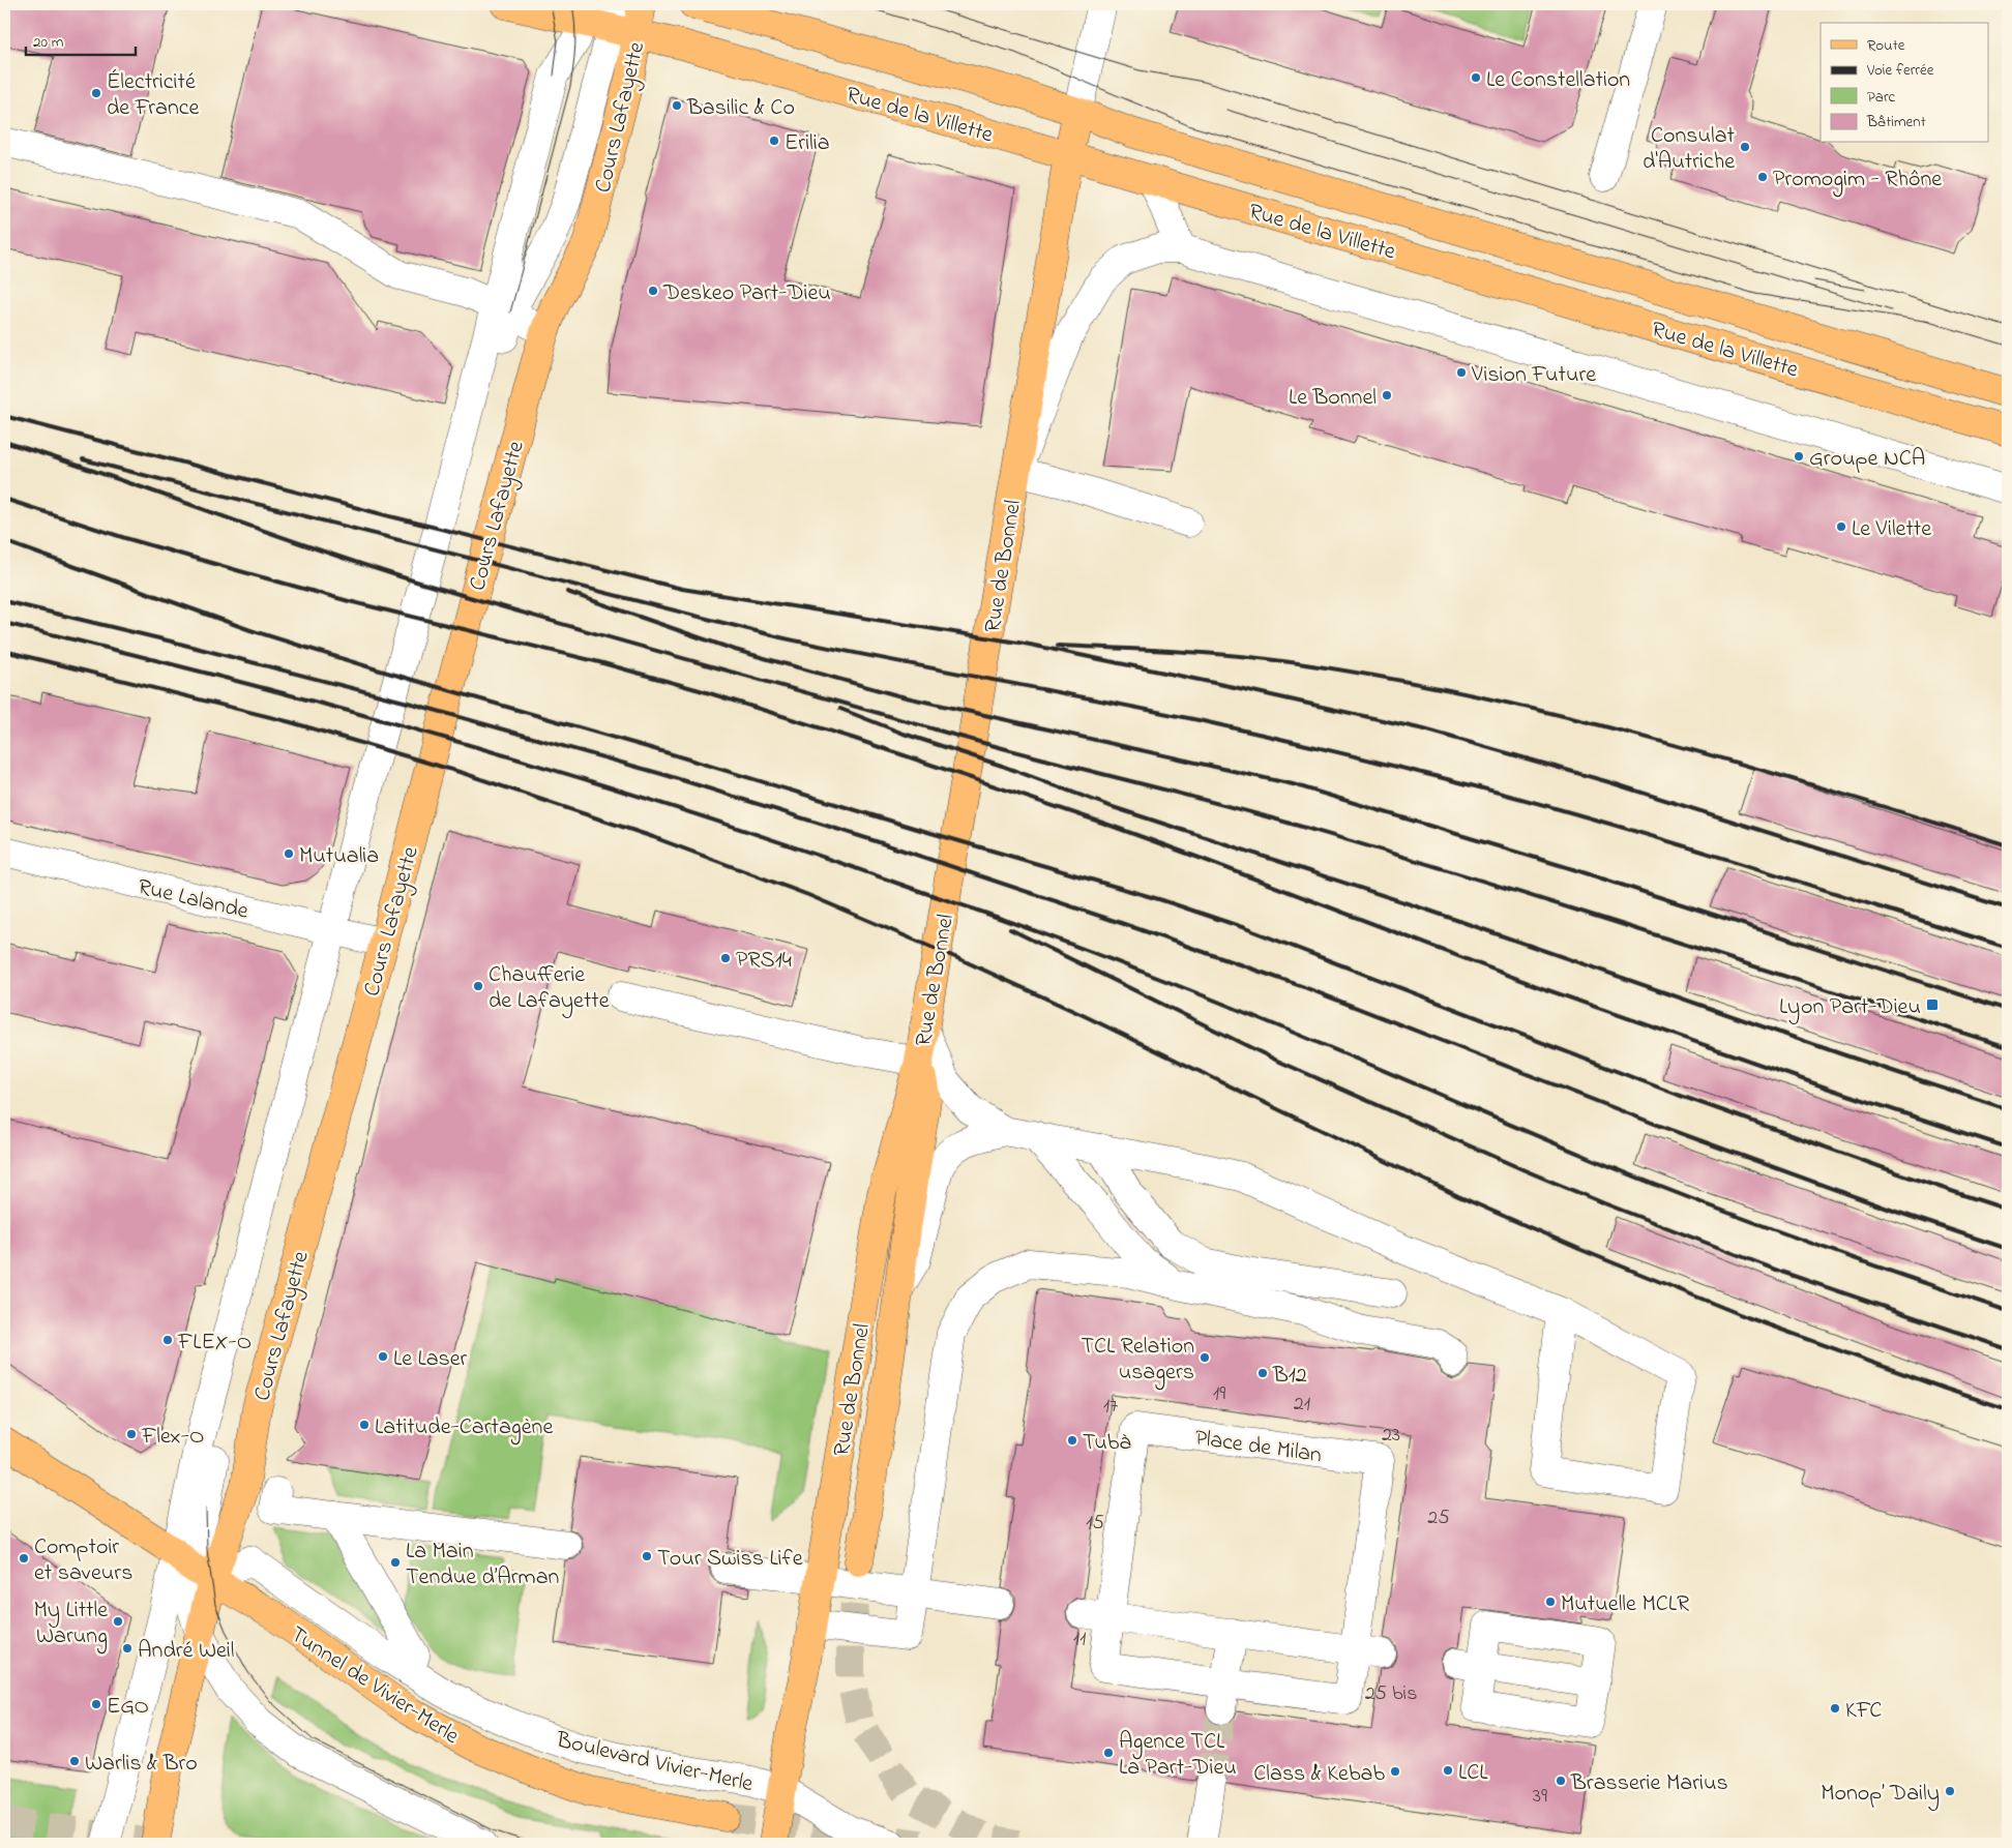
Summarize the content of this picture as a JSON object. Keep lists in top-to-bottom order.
{
  "streets": {
    "main road": [
      "Rue de la Villette",
      "Cours Lafayette",
      "Rue de Bonnel",
      "Tunnel de Vivier-Merle"
    ],
    "street": ["Rue Lalande", "Place de Milan", "Boulevard Vivier-Merle"]
  },
  "crossings": [
    ["Rue de la Villette", "Cours Lafayette"],
    ["Rue de la Villette", "Rue de Bonnel"],
    ["Cours Lafayette", "Rue Lalande"],
    ["Cours Lafayette", "Tunnel de Vivier-Merle"],
    ["Cours Lafayette", "Boulevard Vivier-Merle"],
    ["Rue de Bonnel", "Boulevard Vivier-Merle"],
    ["Tunnel de Vivier-Merle", "Boulevard Vivier-Merle"]
  ],
  "places": {
    "other": [
      "Le Constellation",
      "Électricité de France",
      "Basilic & Co",
      "Erilia",
      "Consulat d'Autriche",
      "Promogim - Rhône",
      "Deskeo Part-Dieu",
      "Vision Future",
      "Le Bonnel",
      "Groupe NCA",
      "Le Vilette",
      "Mutualia",
      "PRS14",
      "Chaufferie de Lafayette",
      "FLEX-O",
      "Le Laser",
      "TCL Relation usagers",
      "B12",
      "Latitude-Cartagène",
      "Flex-O",
      "Tubà",
      "Tour Swiss Life",
      "Comptoir et saveurs",
      "La Main Tendue d’Arman",
      "Mutuelle MCLR",
      "My Little Warung",
      "André Weil",
      "EGO",
      "KFC",
      "Agence TCL La Part-Dieu",
      "Warlis & Bro",
      "LCL",
      "Class & Kebab",
      "Brasserie Marius",
      "Monop’ Daily"
    ],
    "transit": ["Lyon Part-Dieu"]
  },
  "house_numbers": [
    "19",
    "21",
    "17",
    "23",
    "25",
    "15",
    "11",
    "25 bis",
    "39"
  ],
  "legend": [
    "Route",
    "Voie ferrée",
    "Parc",
    "Bâtiment"
  ],
  "scale_bar": "20 m"
}
